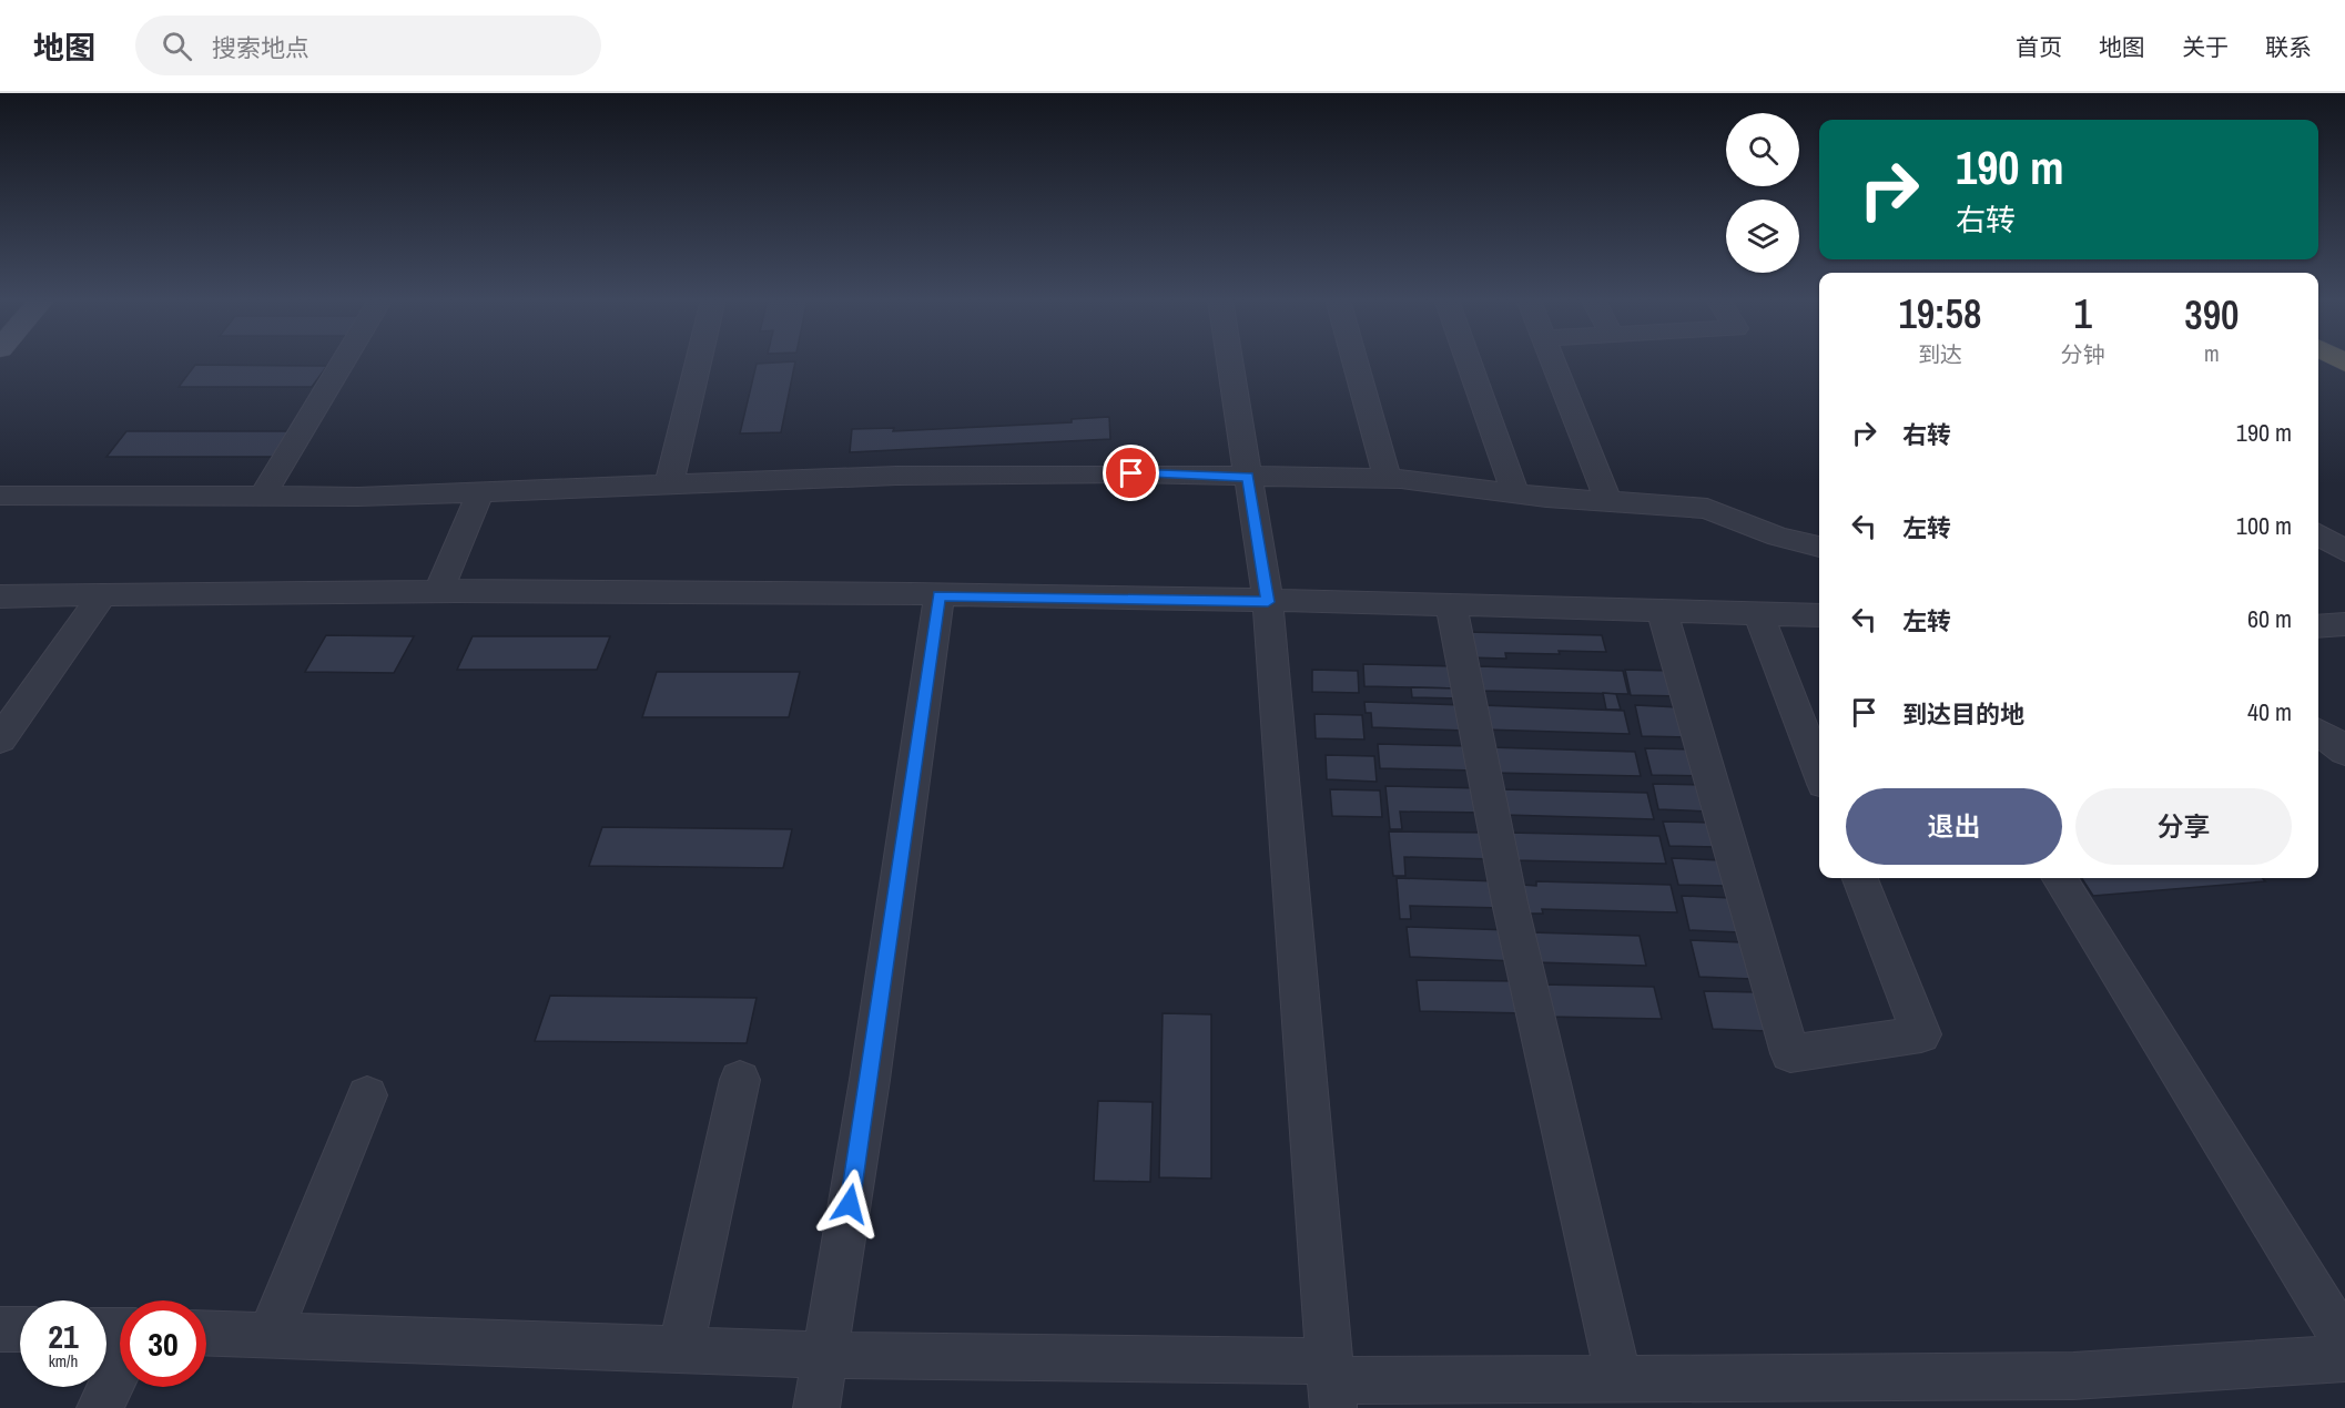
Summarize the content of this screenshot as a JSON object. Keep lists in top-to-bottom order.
{
  "page": {
    "header": "地图",
    "search": "搜索地点",
    "nav": [
      "首页",
      "地图",
      "关于",
      "联系"
    ],
    "turn": ["190 m", "右转"],
    "eta": [
      "19:58",
      "到达",
      "1",
      "分钟",
      "390",
      "m"
    ],
    "list": [
      {
        "name": "右转",
        "value": "190 m"
      },
      {
        "name": "左转",
        "value": "100 m"
      },
      {
        "name": "左转",
        "value": "60 m"
      },
      {
        "name": "到达目的地",
        "value": "40 m"
      }
    ],
    "buttons": ["退出", "分享"],
    "speed": "21 km/h",
    "limit": "30"
  }
}
